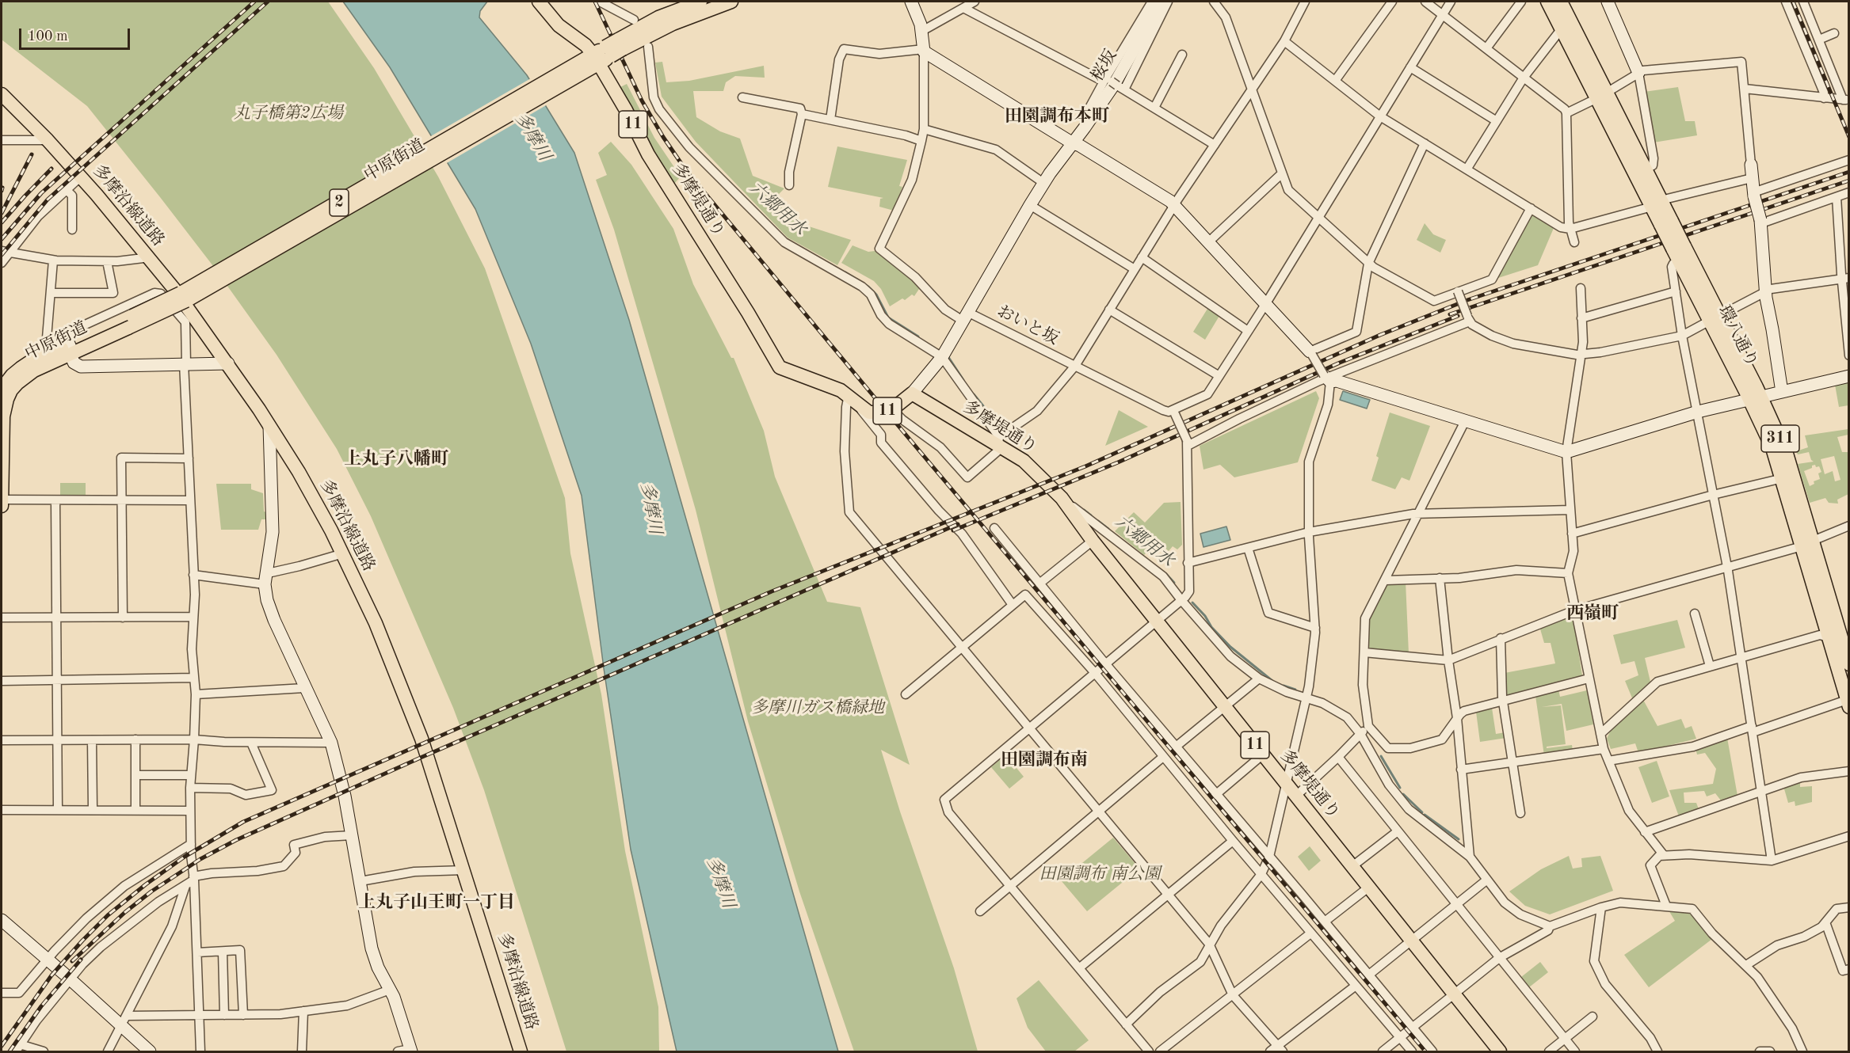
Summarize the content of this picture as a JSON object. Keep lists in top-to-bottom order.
{
  "streets": {
    "main road": [
      "11",
      "中原街道",
      "多摩堤通り",
      "2",
      "多摩沿線道路",
      "環八通り",
      "311"
    ],
    "street": ["桜坂", "おいと坂"]
  },
  "crossings": [
    ["桜坂", "11"],
    ["桜坂", "多摩堤通り"],
    ["桜坂", "おいと坂"],
    ["11", "多摩堤通り"],
    ["中原街道", "多摩堤通り"],
    ["中原街道", "2"],
    ["中原街道", "多摩沿線道路"]
  ],
  "districts": [
    "田園調布本町",
    "上丸子八幡町",
    "西嶺町",
    "田園調布南",
    "上丸子山王町一丁目"
  ],
  "water": ["多摩川", "六郷用水"],
  "parks": ["丸子橋第2広場", "多摩川ガス橋緑地", "田園調布 南公園"],
  "scale_bar": "100 m"
}
